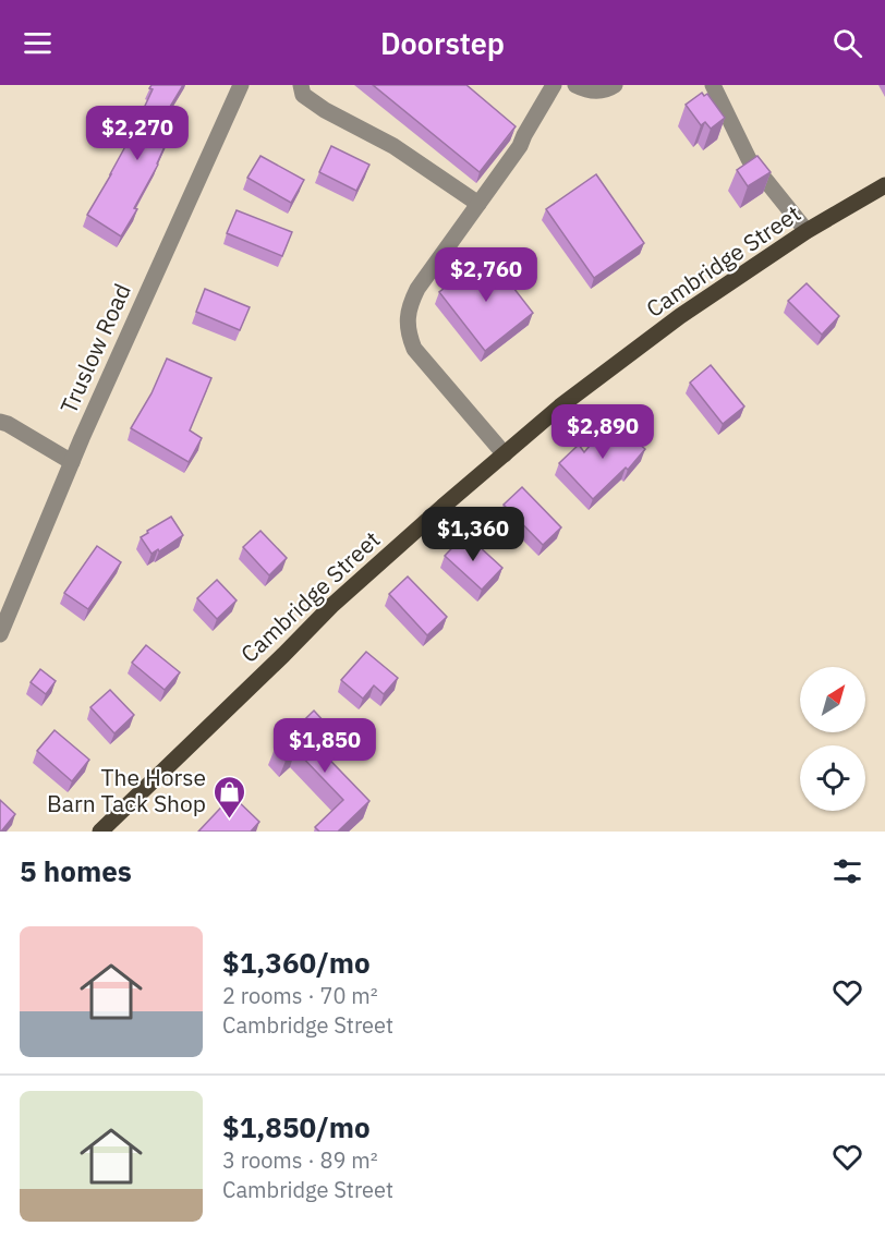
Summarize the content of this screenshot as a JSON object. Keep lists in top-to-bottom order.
{
  "streets": {
    "main road": ["Cambridge Street"],
    "street": ["Truslow Road"]
  },
  "places": {
    "shop": ["The Horse Barn Tack Shop"]
  },
  "north": "top right",
  "page": {
    "header": "Doorstep",
    "price": [
      "$2,270",
      "$2,760",
      "$2,890",
      "$1,360",
      "$1,850"
    ],
    "heading": "5 homes",
    "list": [
      {
        "name": "$1,360/mo",
        "note": "2 rooms · 70 m² · Cambridge Street"
      },
      {
        "name": "$1,850/mo",
        "note": "3 rooms · 89 m² · Cambridge Street"
      }
    ]
  }
}
